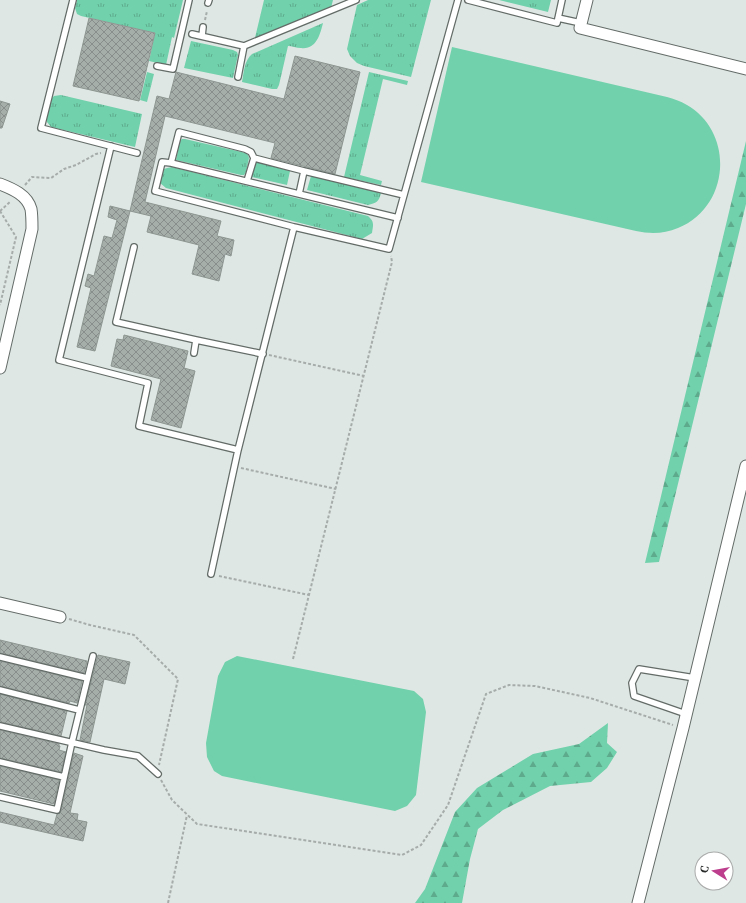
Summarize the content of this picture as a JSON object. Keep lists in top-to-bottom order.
{
  "north": "left"
}
